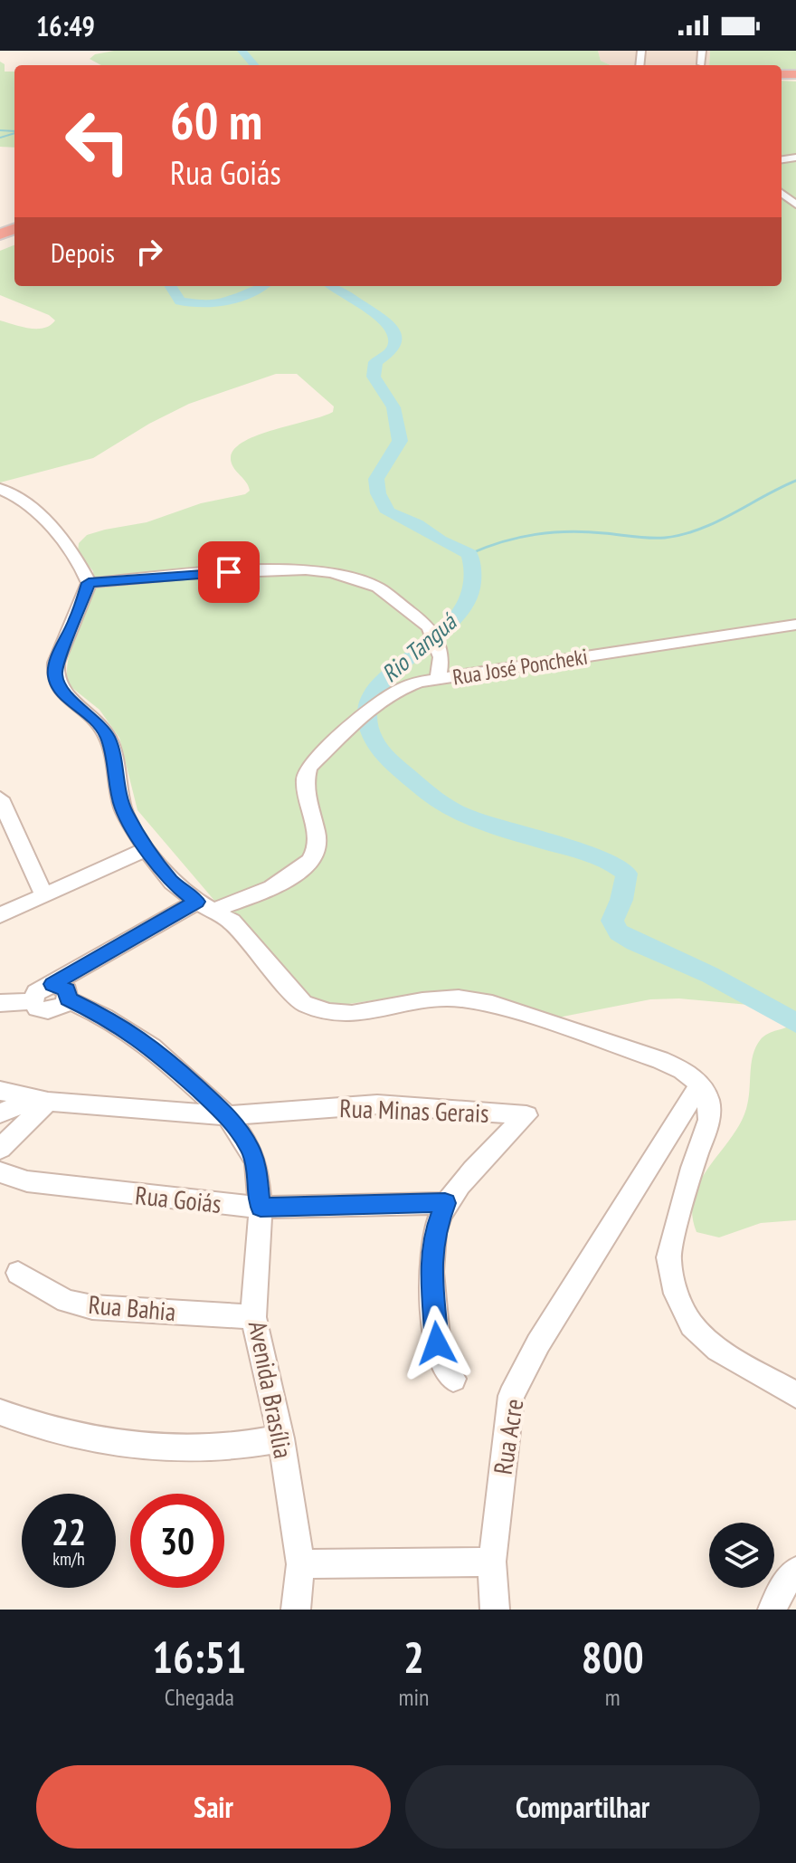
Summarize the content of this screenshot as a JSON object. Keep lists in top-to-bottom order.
{
  "streets": {
    "street": [
      "Rua José Poncheki",
      "Rua Minas Gerais",
      "Rua Goiás",
      "Rua Bahia",
      "Avenida Brasília",
      "Rua Acre"
    ]
  },
  "crossings": [
    ["Rua Minas Gerais", "Rua Goiás"],
    ["Rua Minas Gerais", "Avenida Brasília"],
    ["Rua Goiás", "Avenida Brasília"],
    ["Rua Bahia", "Avenida Brasília"]
  ],
  "water": ["Rio Tanguá"],
  "page": {
    "status": "16:49",
    "turn": ["60 m", "Rua Goiás"],
    "then": "Depois",
    "speed": "22 km/h",
    "limit": "30",
    "eta": [
      "16:51",
      "Chegada",
      "2",
      "min",
      "800",
      "m"
    ],
    "buttons": ["Sair", "Compartilhar"]
  }
}
